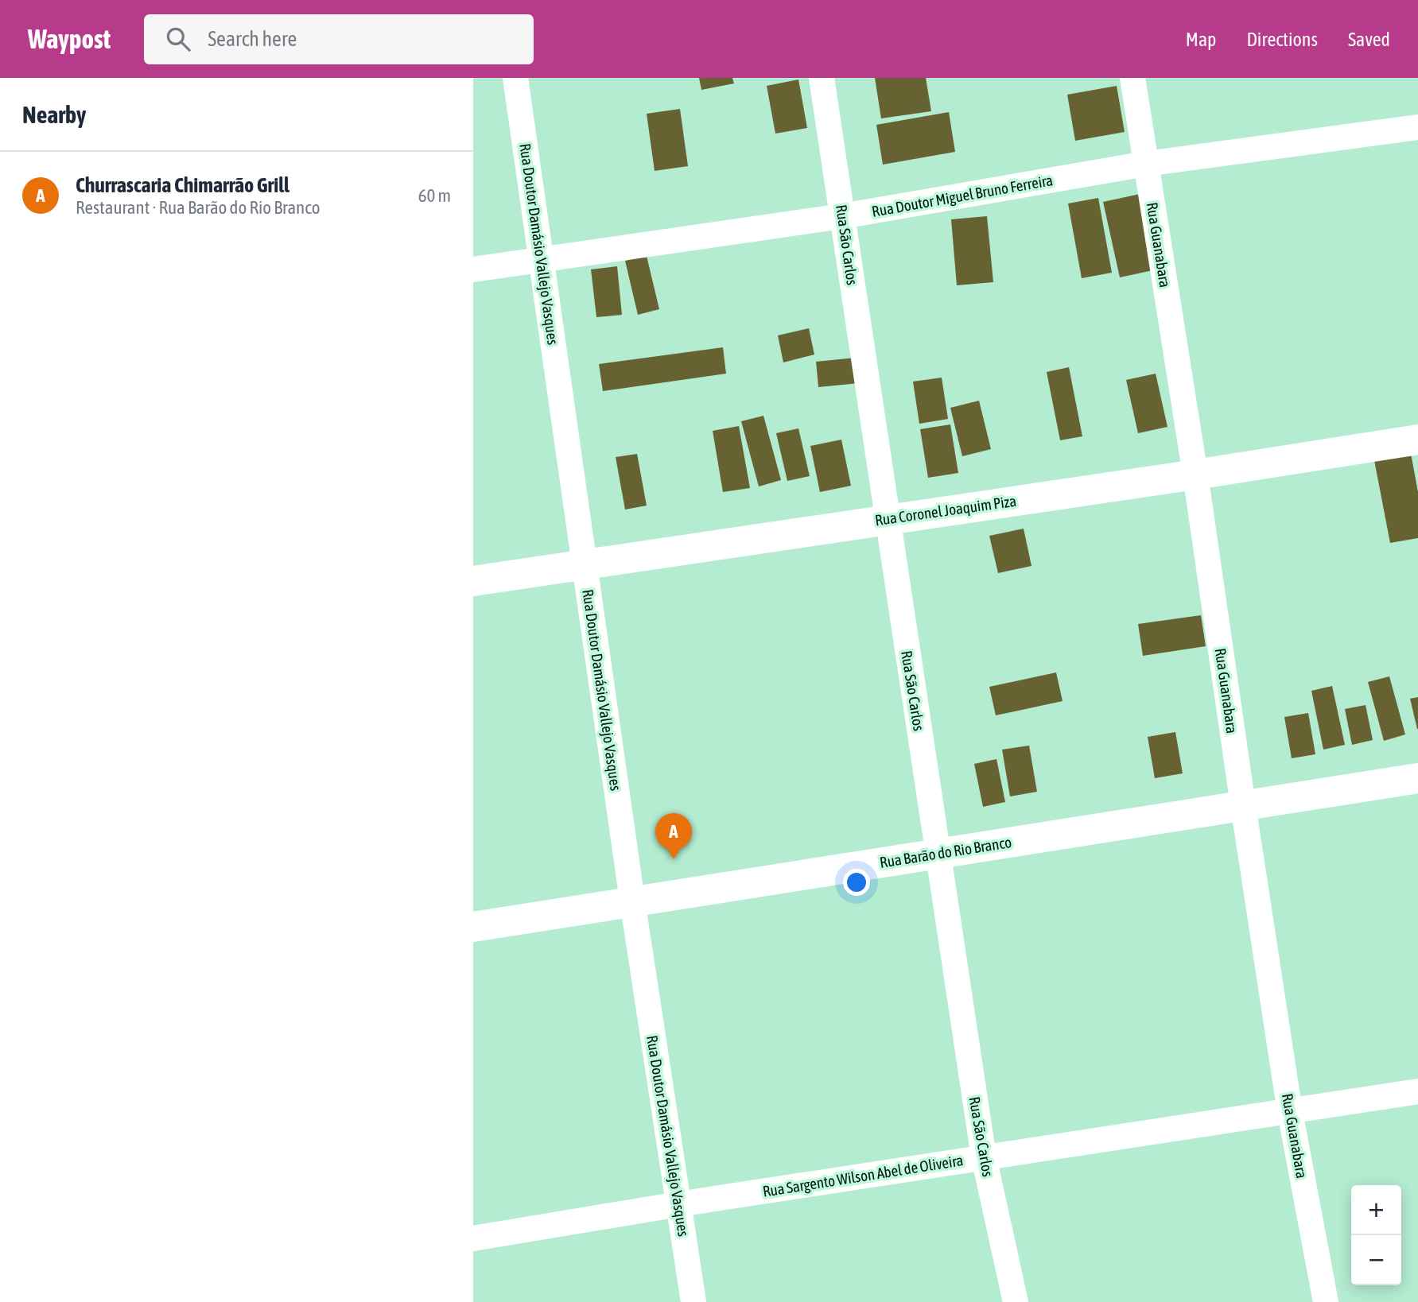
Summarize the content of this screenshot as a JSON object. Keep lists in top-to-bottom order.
{
  "streets": {
    "main road": ["Rua Coronel Joaquim Piza", "Rua Barão do Rio Branco"],
    "street": [
      "Rua Doutor Miguel Bruno Ferreira",
      "Rua Doutor Damásio Vallejo Vasques",
      "Rua São Carlos",
      "Rua Guanabara",
      "Rua Sargento Wilson Abel de Oliveira"
    ]
  },
  "crossings": [
    ["Rua Doutor Miguel Bruno Ferreira", "Rua Doutor Damásio Vallejo Vasques"],
    ["Rua Doutor Miguel Bruno Ferreira", "Rua São Carlos"],
    ["Rua Doutor Miguel Bruno Ferreira", "Rua Guanabara"],
    ["Rua Doutor Damásio Vallejo Vasques", "Rua Coronel Joaquim Piza"],
    ["Rua Doutor Damásio Vallejo Vasques", "Rua Barão do Rio Branco"],
    ["Rua Doutor Damásio Vallejo Vasques", "Rua Sargento Wilson Abel de Oliveira"],
    ["Rua São Carlos", "Rua Coronel Joaquim Piza"],
    ["Rua São Carlos", "Rua Barão do Rio Branco"],
    ["Rua São Carlos", "Rua Sargento Wilson Abel de Oliveira"],
    ["Rua Guanabara", "Rua Coronel Joaquim Piza"],
    ["Rua Guanabara", "Rua Barão do Rio Branco"],
    ["Rua Guanabara", "Rua Sargento Wilson Abel de Oliveira"]
  ],
  "page": {
    "header": "Waypost",
    "search": "Search here",
    "nav": ["Map", "Directions", "Saved"],
    "heading": "Nearby",
    "list": [
      {
        "mark": "A",
        "name": "Churrascaria Chimarrão Grill",
        "note": "Restaurant · Rua Barão do Rio Branco",
        "value": "60 m"
      }
    ],
    "pins": "A",
    "map_buttons": ["+", "−"]
  }
}
